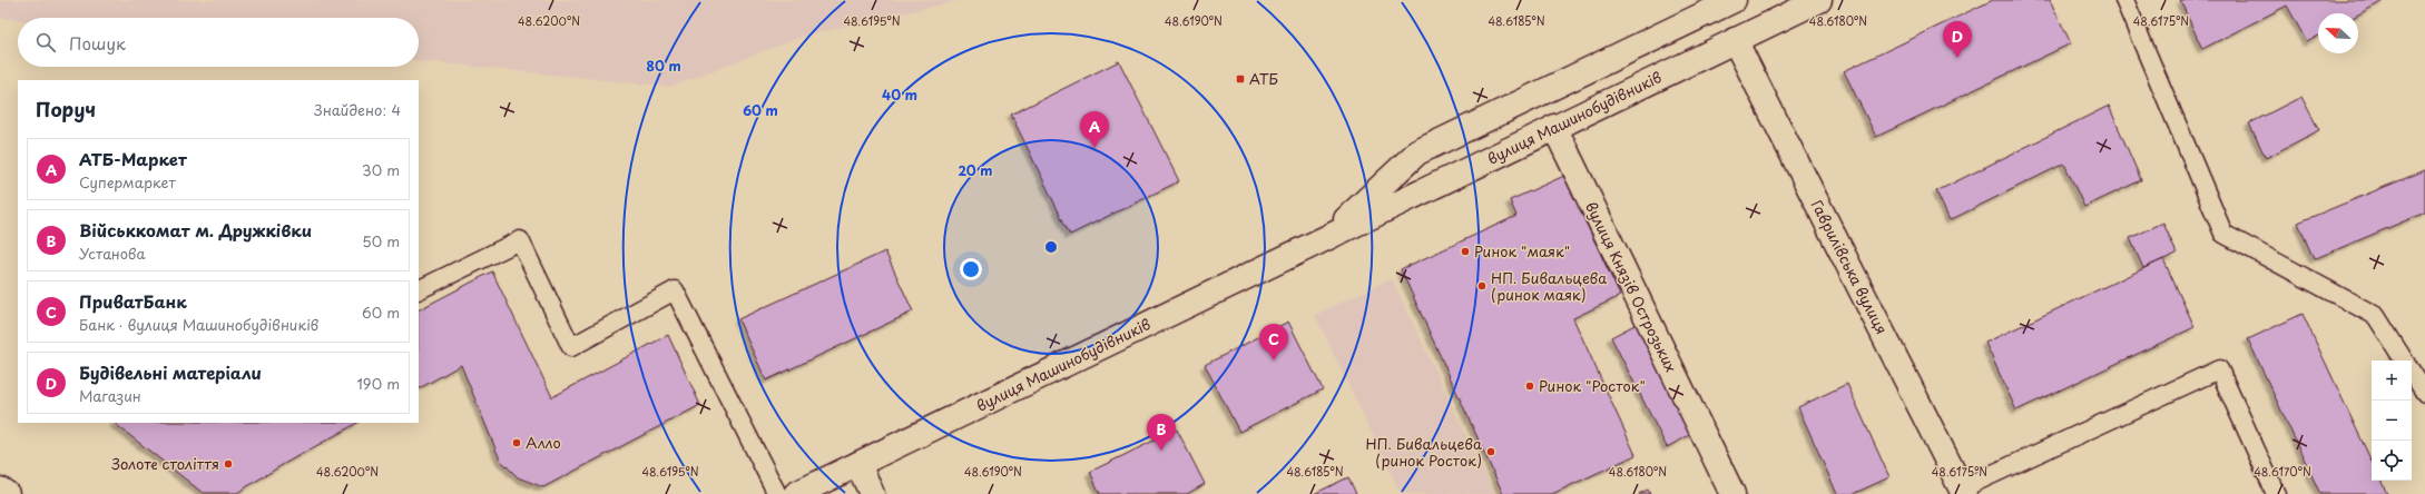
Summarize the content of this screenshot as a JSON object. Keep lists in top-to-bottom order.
{
  "streets": {
    "street": ["вулиця Машинобудівників", "Гаврилівська вулиця", "вулиця Князів Острозьких"]
  },
  "crossings": [
    ["вулиця Машинобудівників", "Гаврилівська вулиця"],
    ["вулиця Машинобудівників", "вулиця Князів Острозьких"]
  ],
  "places": {
    "transit": ["АТБ"],
    "other": [
      "Ринок \"маяк\"",
      "НП. Бивальцева (ринок маяк)",
      "Ринок \"Росток\"",
      "Алло",
      "НП. Бивальцева (ринок Росток)",
      "Золоте століття"
    ]
  },
  "north": "top left",
  "page": {
    "search": "Пошук",
    "pins": [
      "D",
      "A",
      "C",
      "B"
    ],
    "heading": ["Поруч", "Знайдено: 4"],
    "list": [
      {
        "mark": "A",
        "name": "АТБ-Маркет",
        "note": "Супермаркет",
        "value": "30 m"
      },
      {
        "mark": "B",
        "name": "Військкомат м. Дружківки",
        "note": "Установа",
        "value": "50 m"
      },
      {
        "mark": "C",
        "name": "ПриватБанк",
        "note": "Банк · вулиця Машинобудівників",
        "value": "60 m"
      },
      {
        "mark": "D",
        "name": "Будівельні матеріали",
        "note": "Магазин",
        "value": "190 m"
      }
    ],
    "map_buttons": ["+", "−"]
  },
  "coordinates": [
    "48.6195°N",
    "48.6190°N",
    "48.6185°N",
    "48.6180°N",
    "48.6175°N",
    "48.6200°N",
    "48.6170°N"
  ],
  "rings": [
    "80 m",
    "40 m",
    "60 m",
    "20 m"
  ]
}
